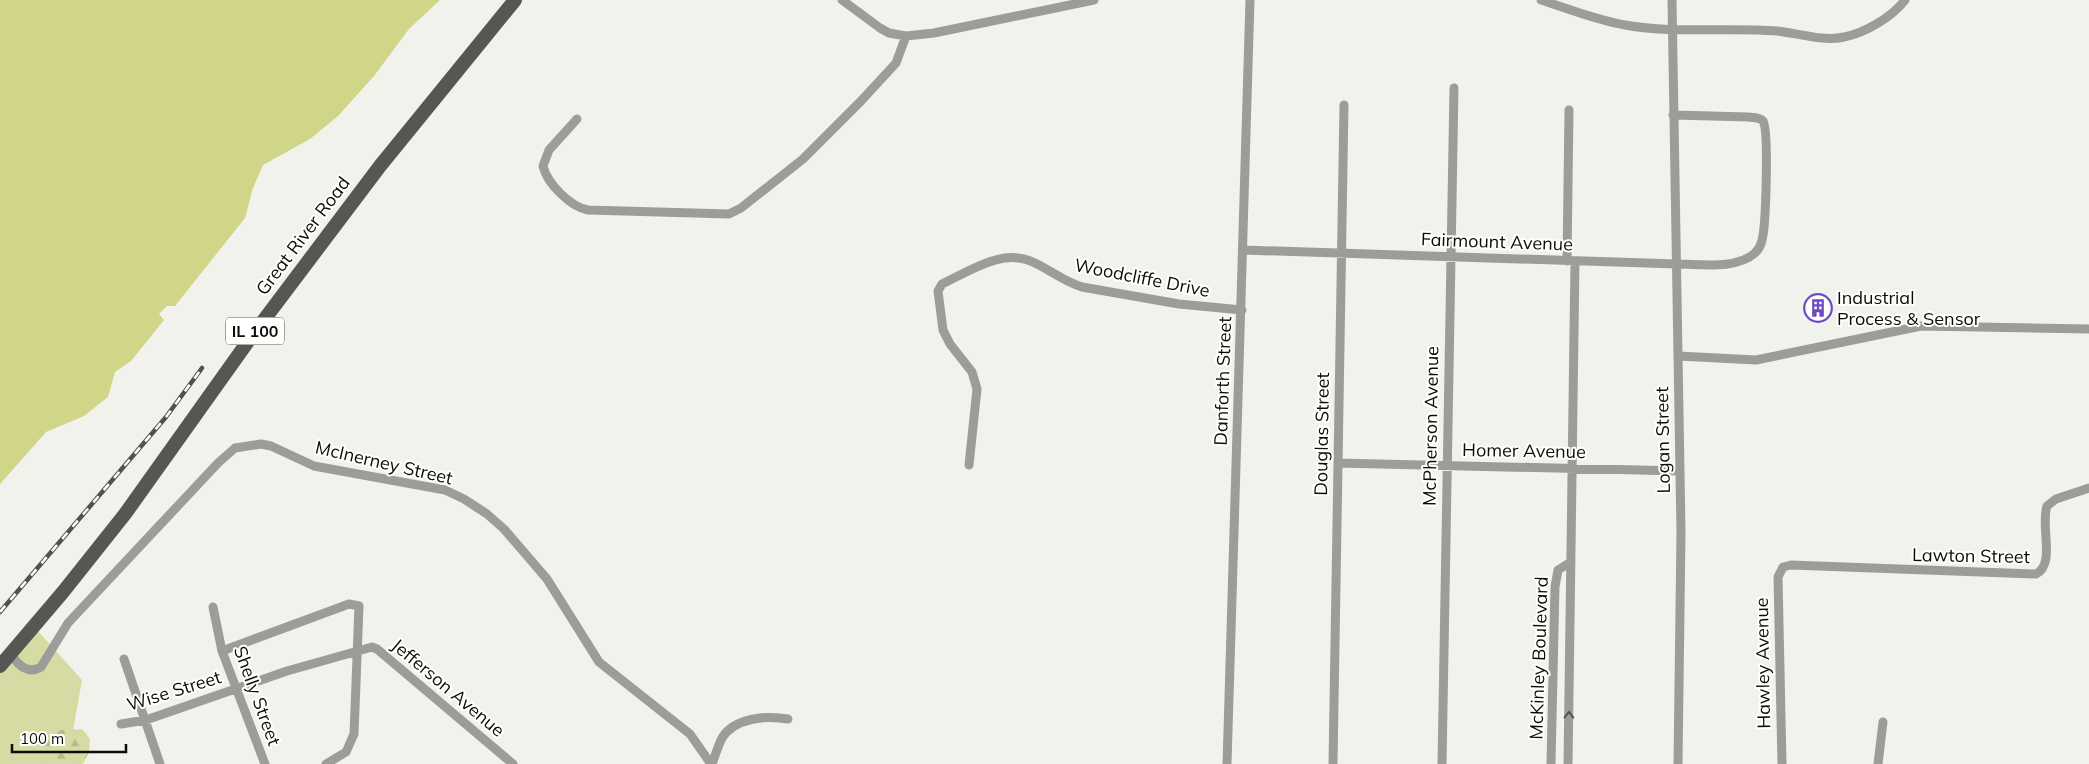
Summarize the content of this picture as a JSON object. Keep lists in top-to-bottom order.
{
  "streets": {
    "main road": ["Great River Road", "IL 100"],
    "street": [
      "Fairmount Avenue",
      "Woodcliffe Drive",
      "Danforth Street",
      "McPherson Avenue",
      "Douglas Street",
      "Logan Street",
      "Homer Avenue",
      "McInerney Street",
      "Lawton Street",
      "McKinley Boulevard",
      "Hawley Avenue",
      "Jefferson Avenue",
      "Wise Street",
      "Shelly Street"
    ]
  },
  "crossings": [
    ["Great River Road", "McInerney Street"],
    ["Fairmount Avenue", "Danforth Street"],
    ["Fairmount Avenue", "McPherson Avenue"],
    ["Fairmount Avenue", "Douglas Street"],
    ["Fairmount Avenue", "Logan Street"],
    ["Fairmount Avenue", "McKinley Boulevard"],
    ["Woodcliffe Drive", "Danforth Street"],
    ["McPherson Avenue", "Homer Avenue"],
    ["Douglas Street", "Homer Avenue"],
    ["Logan Street", "Homer Avenue"],
    ["Homer Avenue", "McKinley Boulevard"],
    ["Lawton Street", "Hawley Avenue"],
    ["Jefferson Avenue", "Wise Street"],
    ["Wise Street", "Shelly Street"]
  ],
  "places": {
    "building": ["Industrial Process & Sensor"]
  },
  "scale_bar": "100 m"
}
